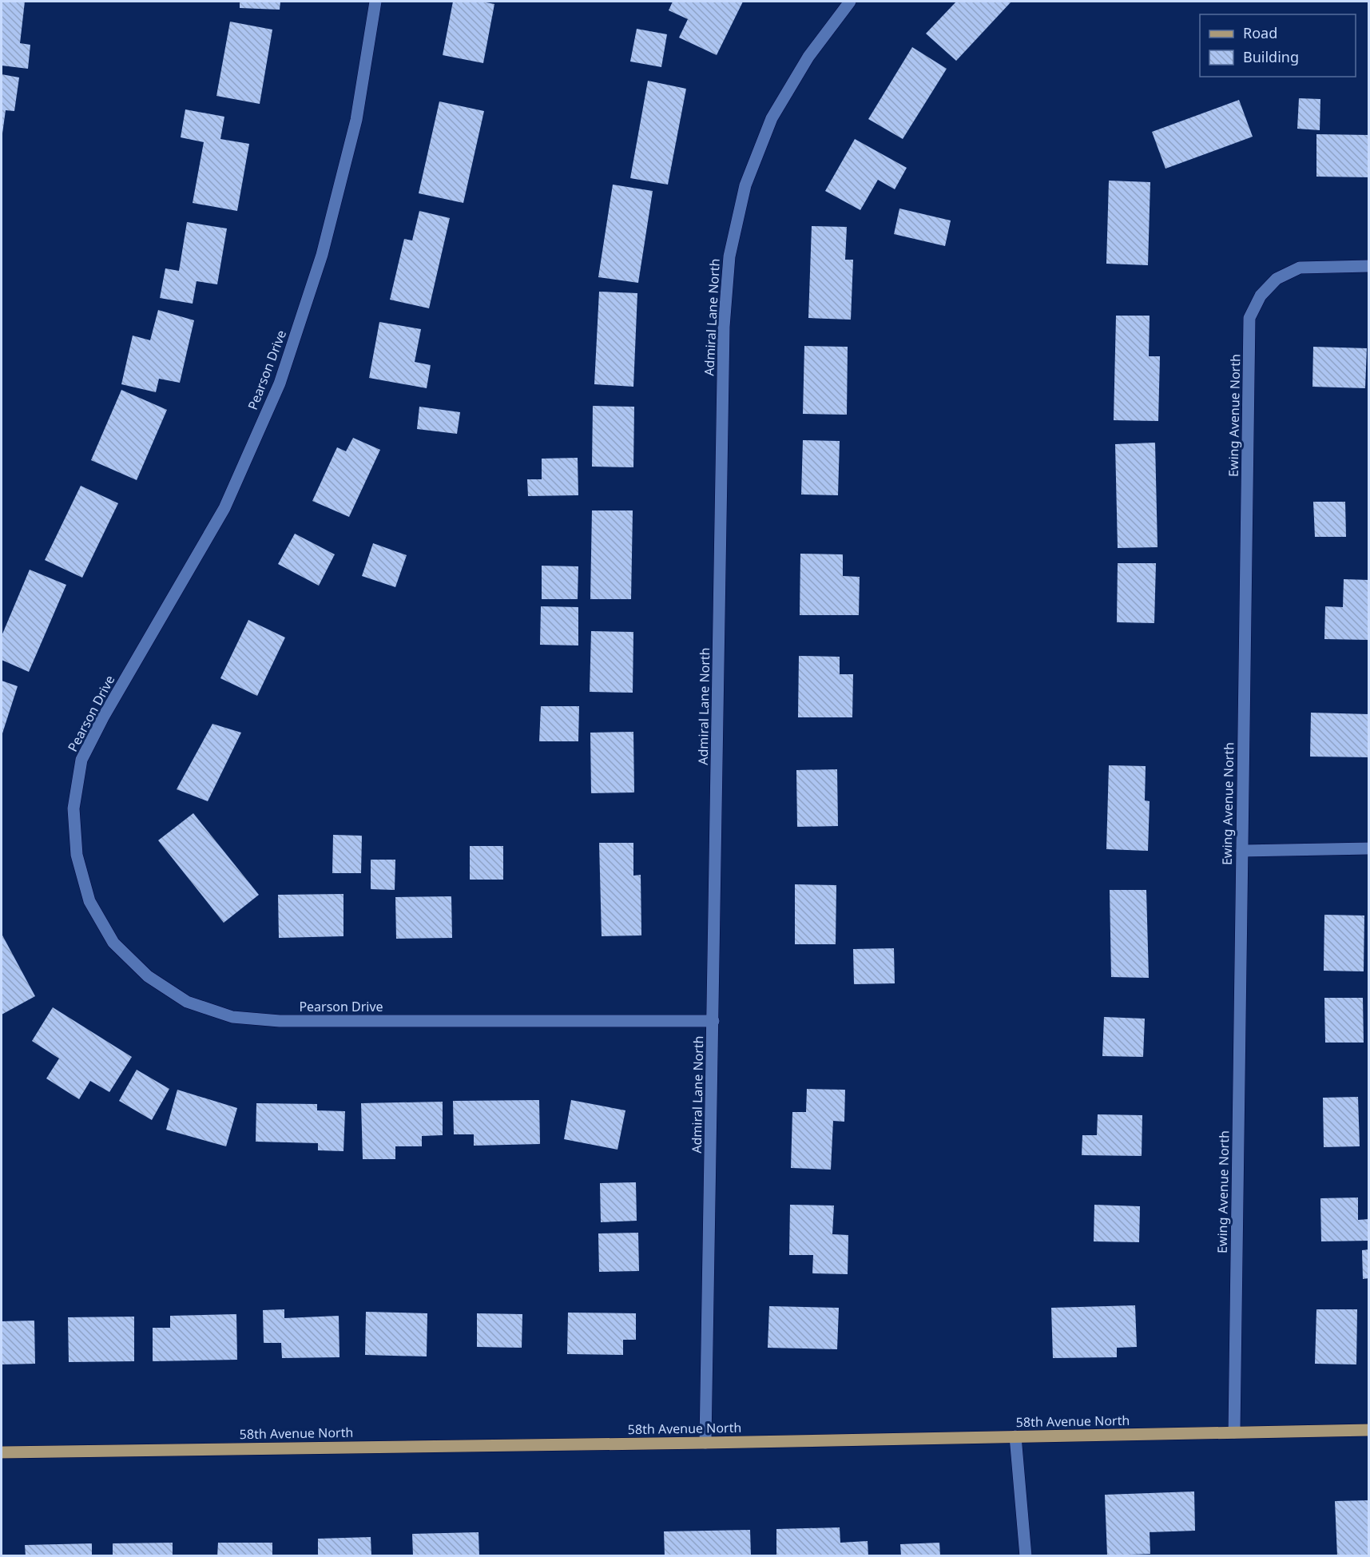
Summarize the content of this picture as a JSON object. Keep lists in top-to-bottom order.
{
  "streets": {
    "main road": ["58th Avenue North"],
    "street": ["Admiral Lane North", "Pearson Drive", "Ewing Avenue North"]
  },
  "crossings": [
    ["Admiral Lane North", "Pearson Drive"],
    ["Admiral Lane North", "58th Avenue North"],
    ["Ewing Avenue North", "58th Avenue North"]
  ],
  "legend": ["Road", "Building"]
}
